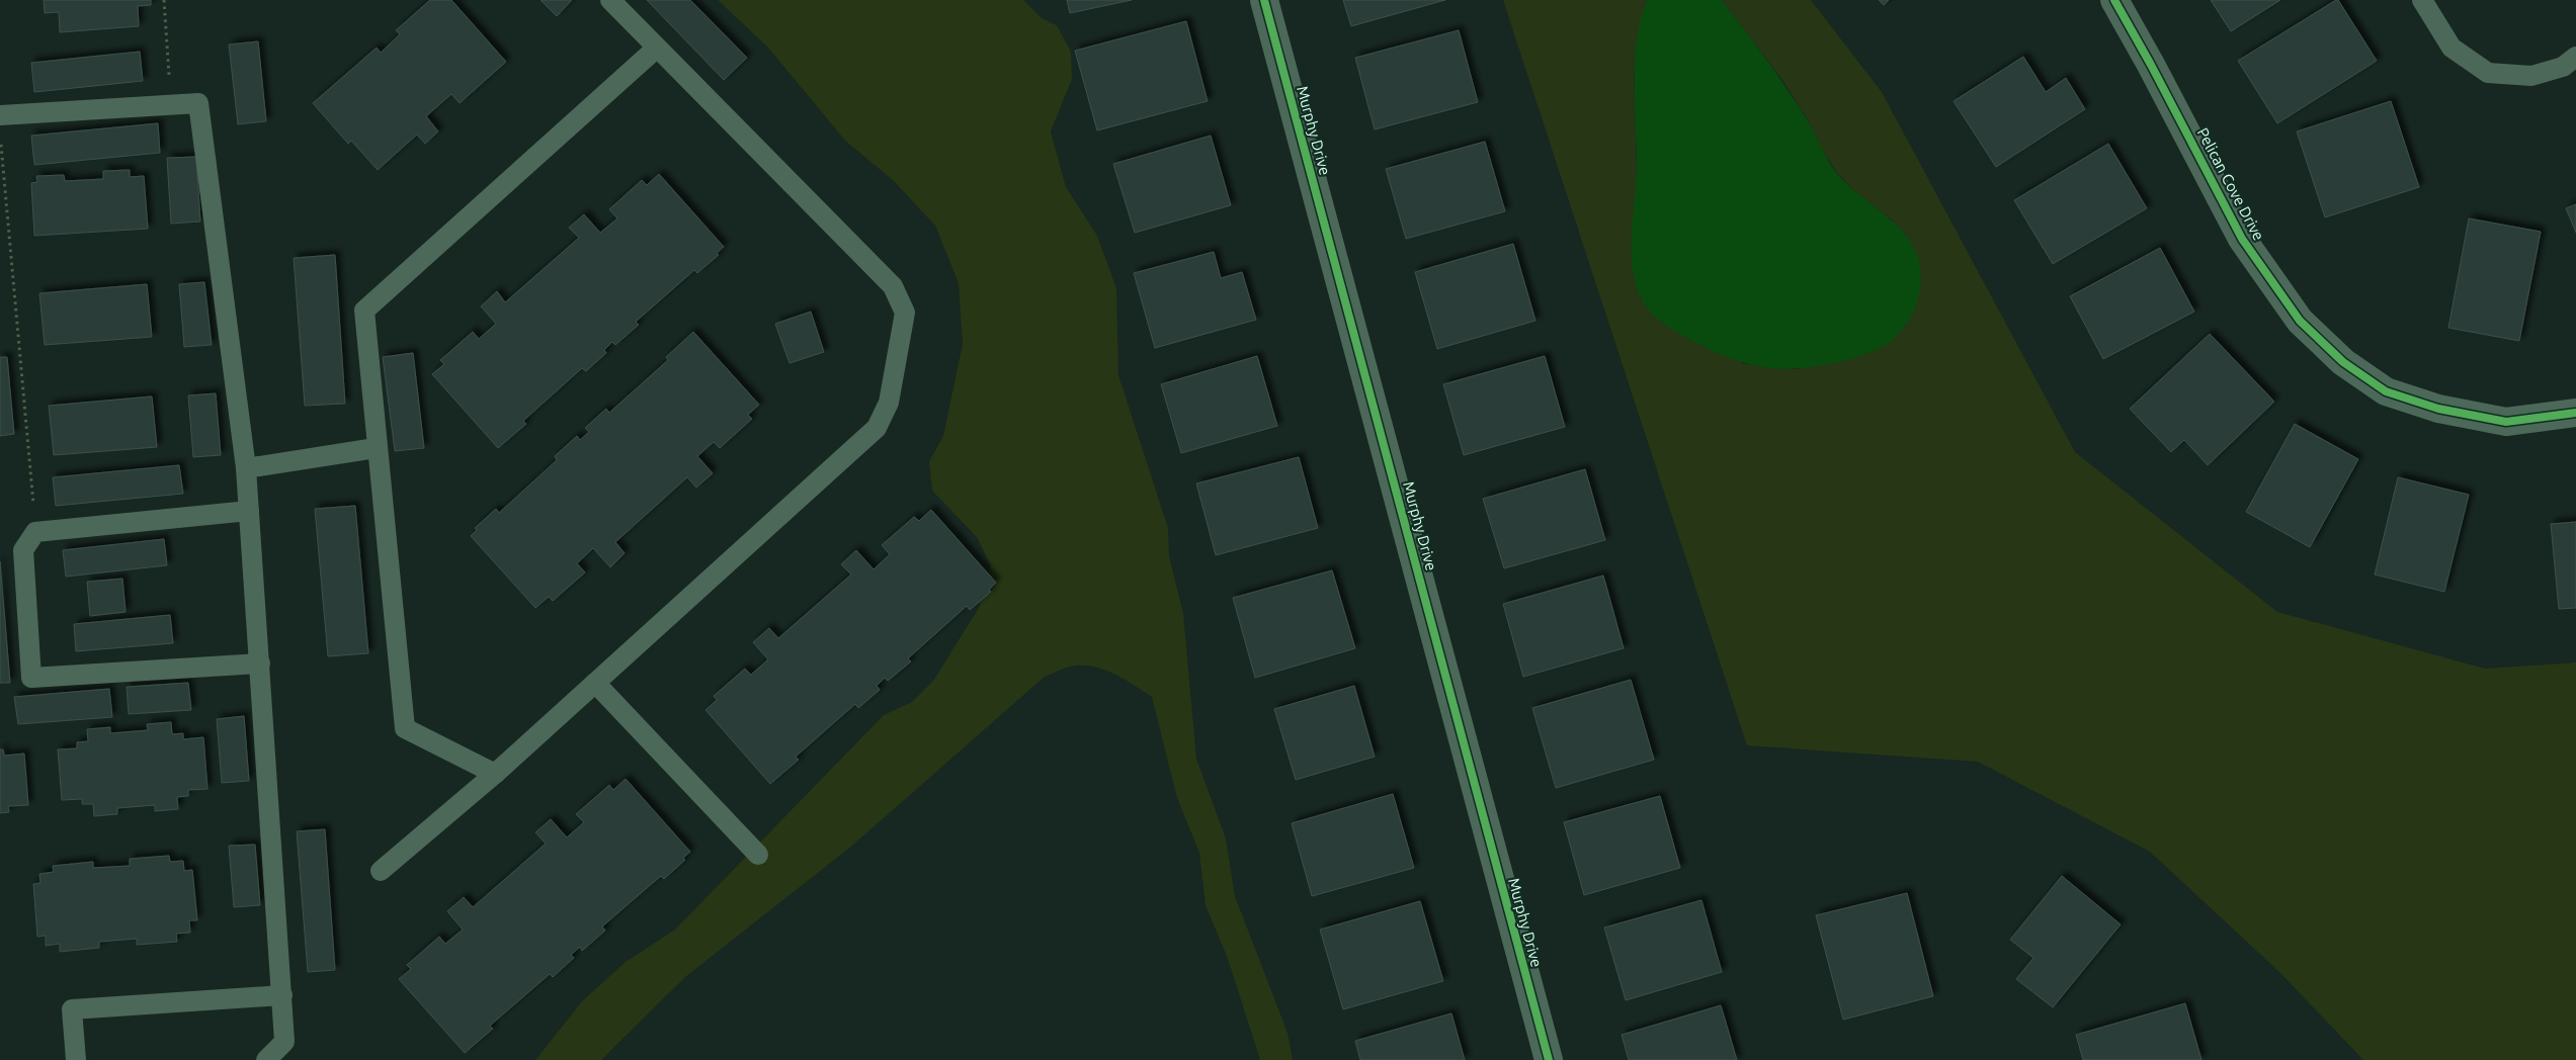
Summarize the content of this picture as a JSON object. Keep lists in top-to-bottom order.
{
  "streets": {
    "street": ["Murphy Drive", "Pelican Cove Drive"]
  }
}
